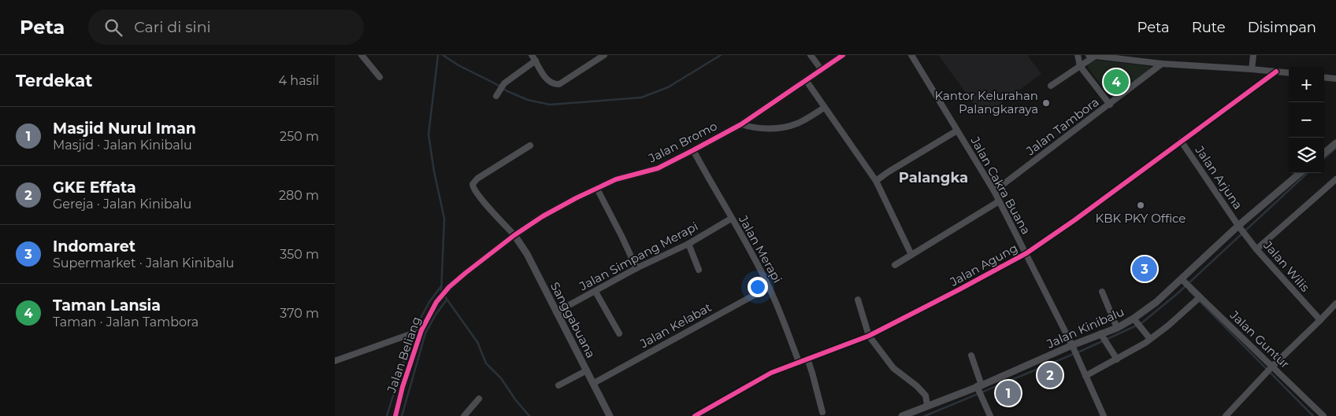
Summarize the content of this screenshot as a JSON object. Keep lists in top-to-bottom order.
{
  "streets": {
    "street": [
      "Jalan Tambora",
      "Jalan Bromo",
      "Jalan Arjuna",
      "Jalan Cakra Buana",
      "Jalan Merapi",
      "Jalan Simpang Merapi",
      "Jalan Agung",
      "Jalan Wilis",
      "Sanggabuana",
      "Jalan Kelabat",
      "Jalan Kinibalu",
      "Jalan Guntur",
      "Jalan Beliang"
    ]
  },
  "crossings": [
    ["Jalan Tambora", "Jalan Cakra Buana"],
    ["Jalan Bromo", "Jalan Merapi"],
    ["Jalan Bromo", "Sanggabuana"],
    ["Jalan Bromo", "Jalan Beliang"],
    ["Jalan Arjuna", "Jalan Agung"],
    ["Jalan Arjuna", "Jalan Wilis"],
    ["Jalan Arjuna", "Jalan Kinibalu"],
    ["Jalan Cakra Buana", "Jalan Agung"],
    ["Jalan Cakra Buana", "Jalan Kinibalu"],
    ["Jalan Merapi", "Jalan Simpang Merapi"],
    ["Jalan Merapi", "Jalan Agung"],
    ["Jalan Merapi", "Jalan Kelabat"],
    ["Jalan Simpang Merapi", "Sanggabuana"],
    ["Jalan Wilis", "Jalan Kinibalu"],
    ["Sanggabuana", "Jalan Kelabat"],
    ["Jalan Kinibalu", "Jalan Guntur"]
  ],
  "districts": ["Palangka"],
  "places": ["Kantor Kelurahan Palangkaraya", "KBK PKY Office"],
  "page": {
    "header": "Peta",
    "search": "Cari di sini",
    "nav": ["Peta", "Rute", "Disimpan"],
    "heading": ["Terdekat", "4 hasil"],
    "map_buttons": ["+", "−"],
    "pins": [
      "4",
      "3",
      "2",
      "1"
    ],
    "list": [
      {
        "mark": "1",
        "name": "Masjid Nurul Iman",
        "note": "Masjid · Jalan Kinibalu",
        "value": "250 m"
      },
      {
        "mark": "2",
        "name": "GKE Effata",
        "note": "Gereja · Jalan Kinibalu",
        "value": "280 m"
      },
      {
        "mark": "3",
        "name": "Indomaret",
        "note": "Supermarket · Jalan Kinibalu",
        "value": "350 m"
      },
      {
        "mark": "4",
        "name": "Taman Lansia",
        "note": "Taman · Jalan Tambora",
        "value": "370 m"
      }
    ]
  }
}
